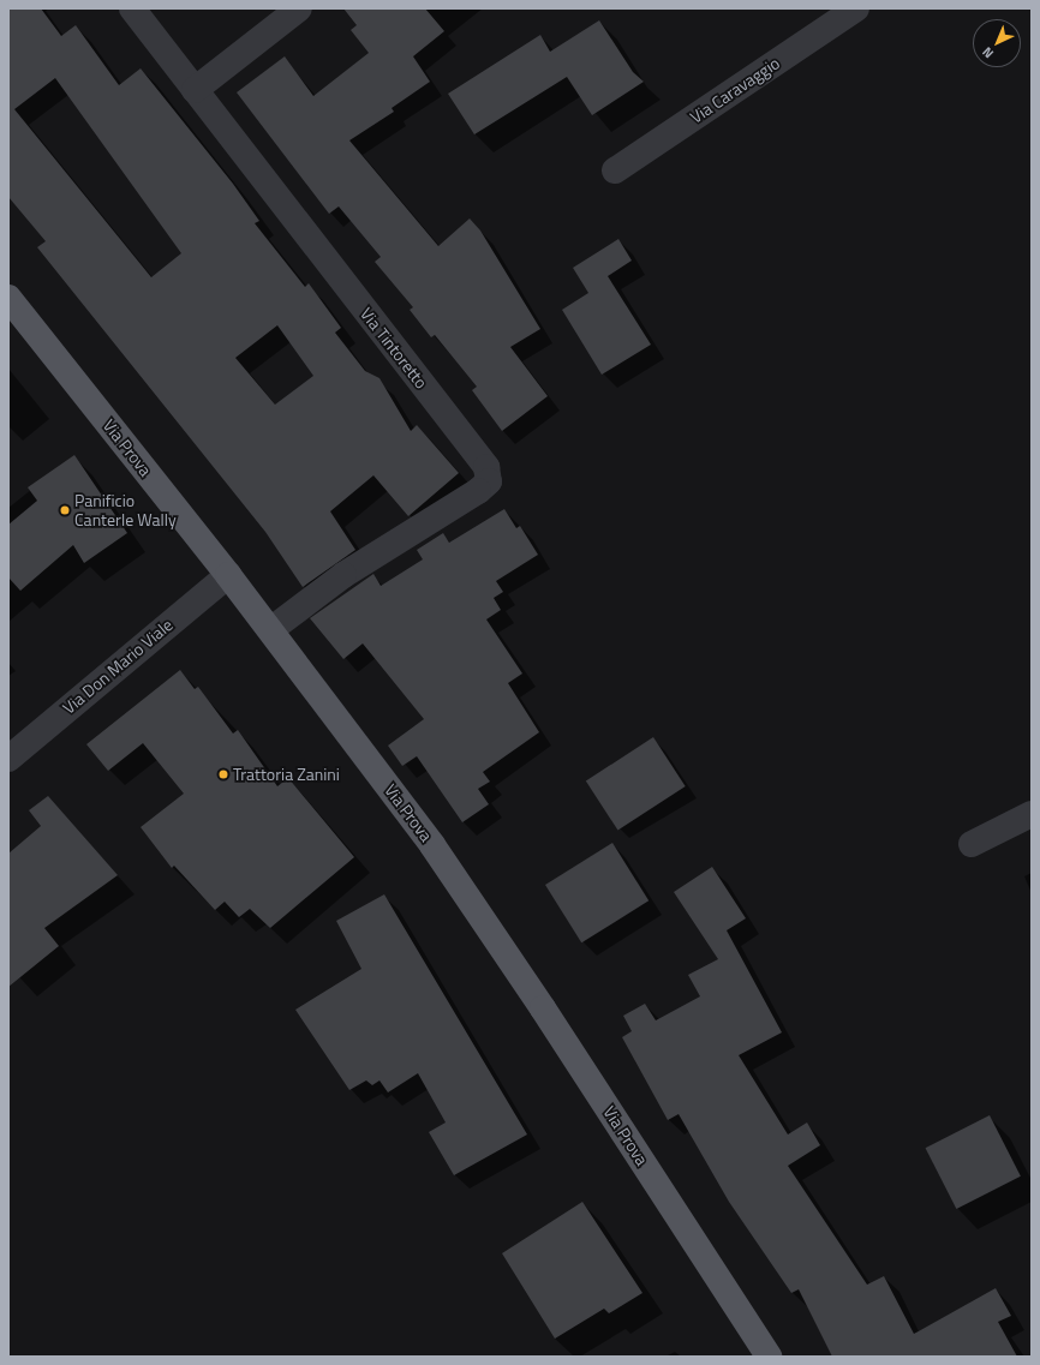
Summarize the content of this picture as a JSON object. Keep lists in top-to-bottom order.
{
  "streets": {
    "main road": ["Via Prova"],
    "street": ["Via Caravaggio", "Via Tintoretto", "Via Don Mario Viale"]
  },
  "crossings": [
    ["Via Tintoretto", "Via Prova"],
    ["Via Prova", "Via Don Mario Viale"]
  ],
  "places": ["Panificio Canterle Wally", "Trattoria Zanini"],
  "north": "bottom left"
}
